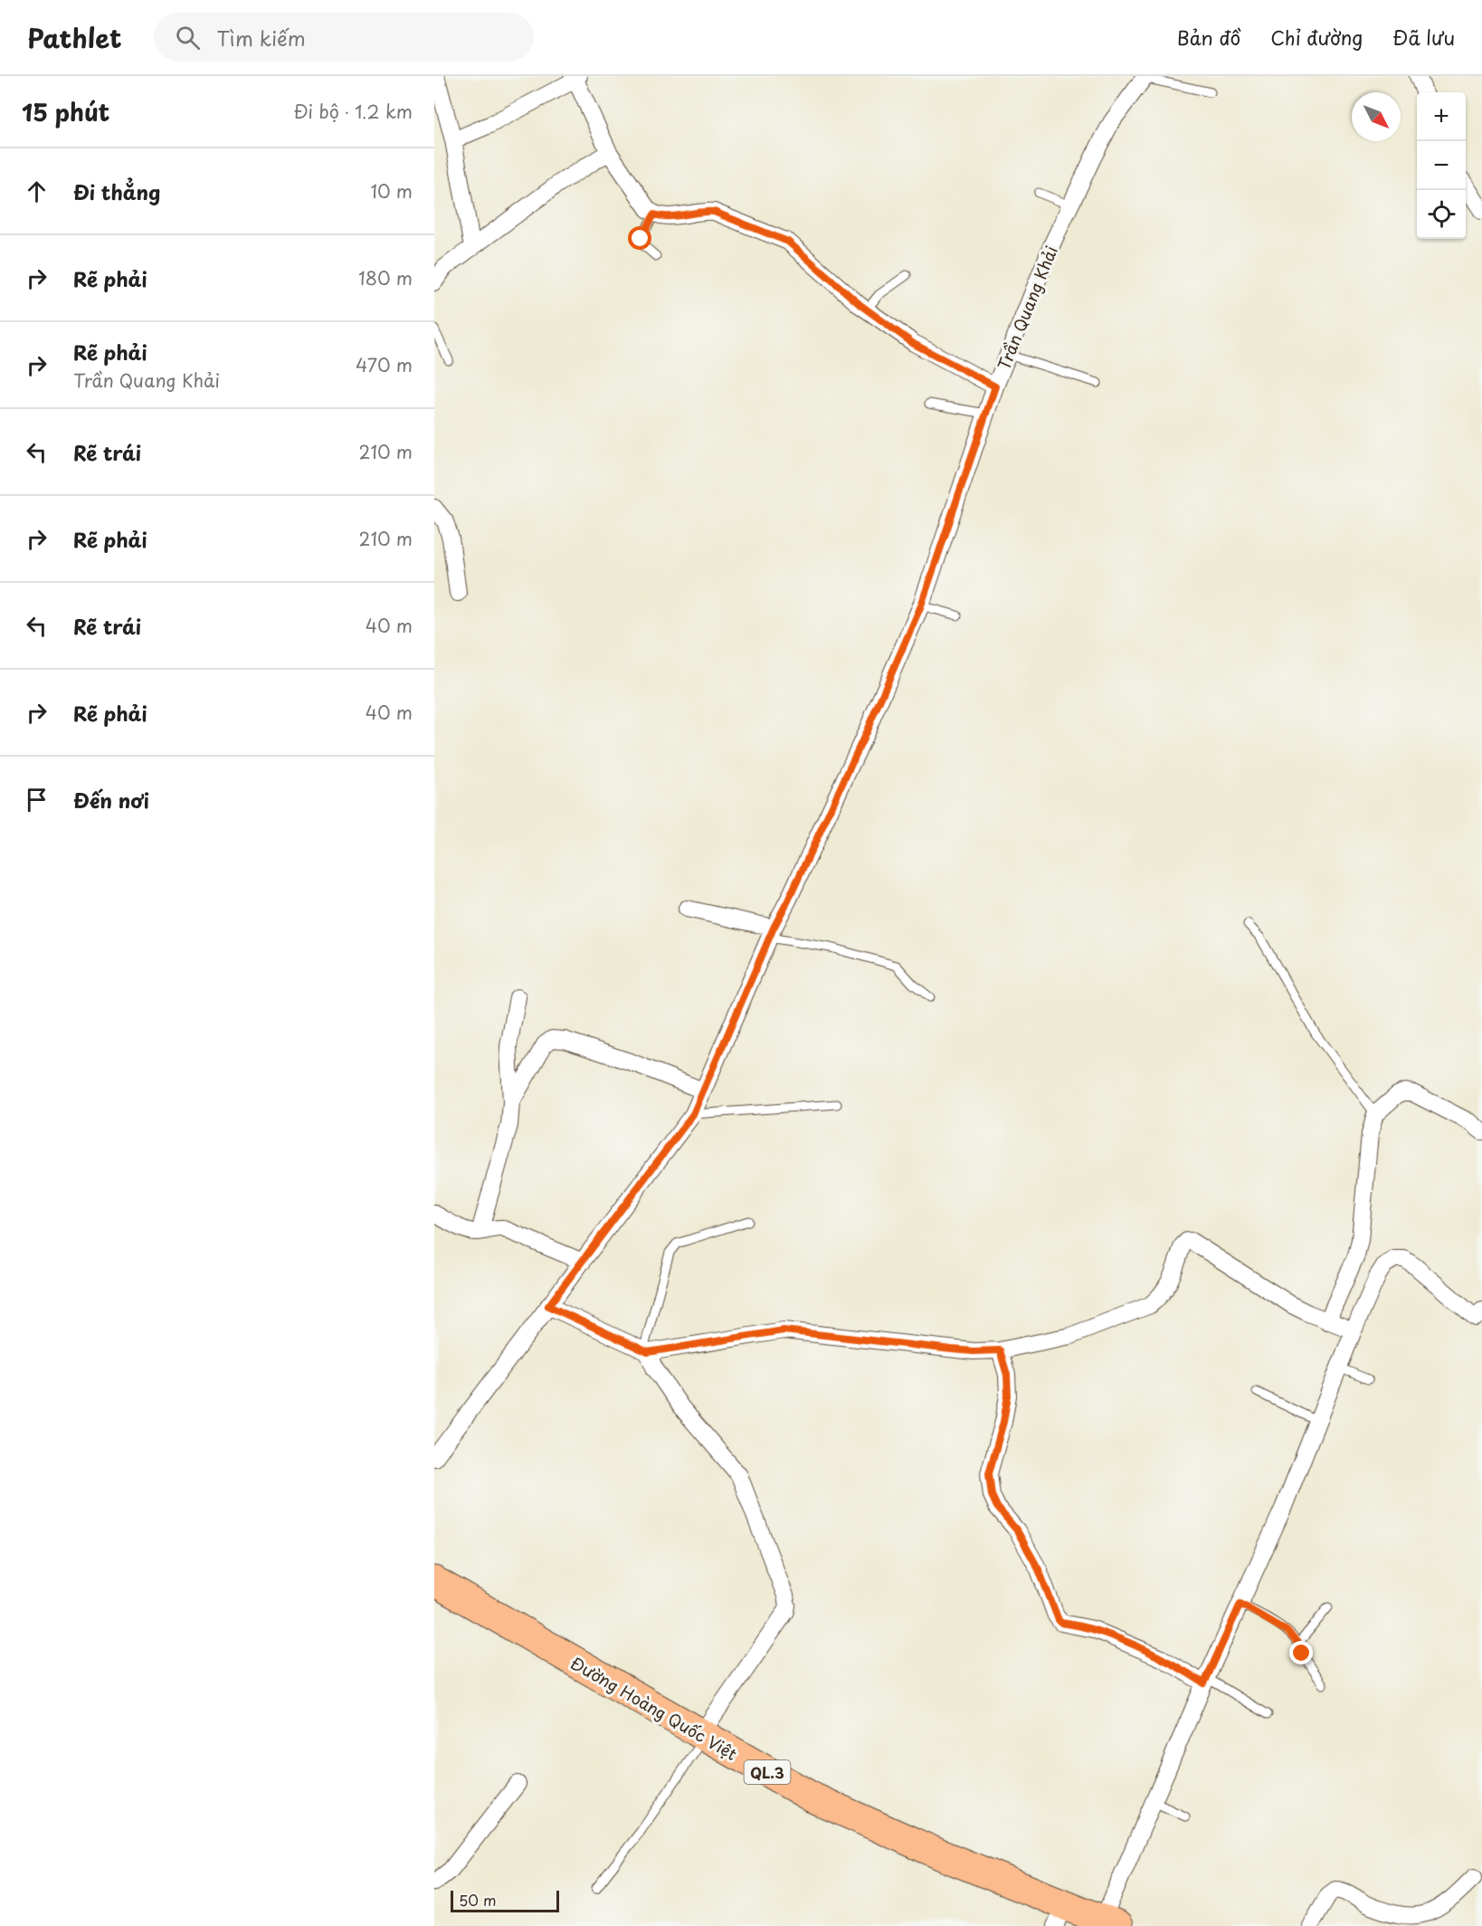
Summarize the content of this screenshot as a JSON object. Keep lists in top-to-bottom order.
{
  "streets": {
    "highway": ["Đường Hoàng Quốc Việt", "QL.3"],
    "street": ["Trần Quang Khải"]
  },
  "scale_bar": "50 m",
  "north": "bottom right",
  "page": {
    "header": "Pathlet",
    "search": "Tìm kiếm",
    "nav": ["Bản đồ", "Chỉ đường", "Đã lưu"],
    "heading": ["15 phút", "Đi bộ · 1.2 km"],
    "map_buttons": ["+", "−"],
    "list": [
      ["Đi thẳng", "10 m"],
      ["Rẽ phải", "180 m"],
      ["Rẽ phải", "Trần Quang Khải", "470 m"],
      ["Rẽ trái", "210 m"],
      ["Rẽ phải", "210 m"],
      ["Rẽ trái", "40 m"],
      ["Rẽ phải", "40 m"],
      "Đến nơi"
    ],
    "scale": "50 m"
  }
}
